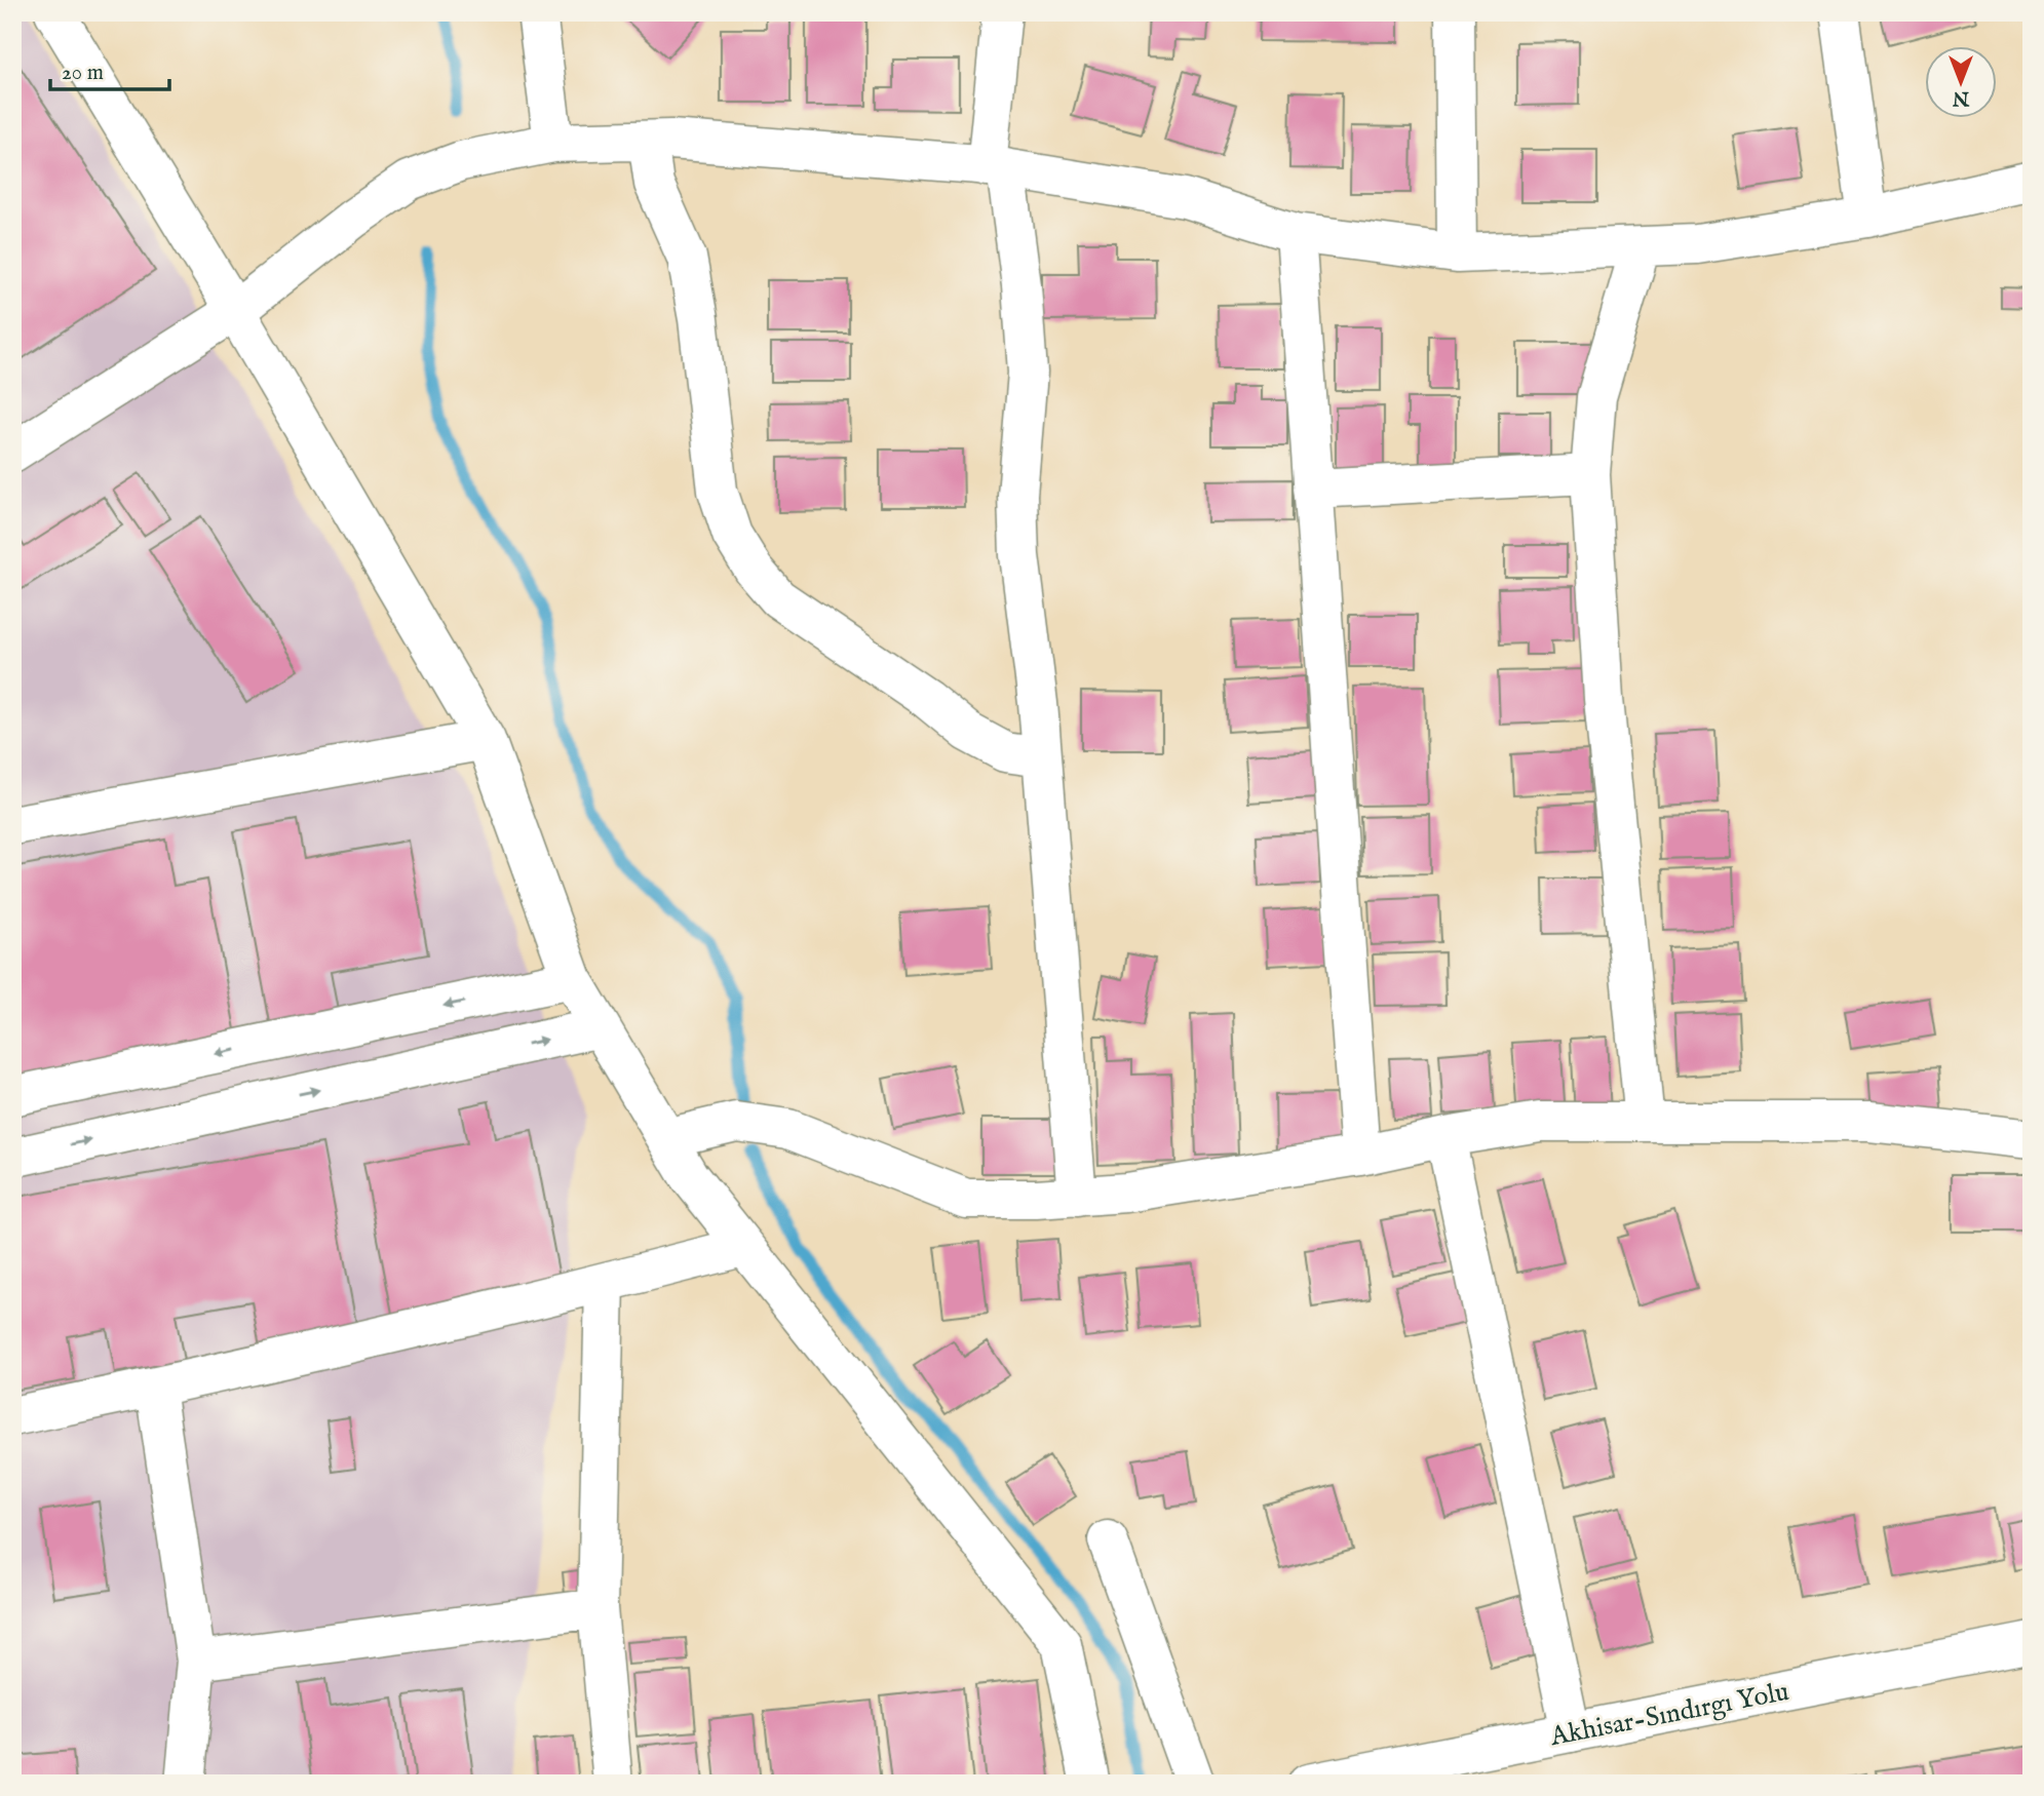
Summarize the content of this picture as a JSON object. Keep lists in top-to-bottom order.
{
  "streets": {
    "street": ["Akhisar-Sındırgı Yolu"]
  },
  "scale_bar": "20 m",
  "north": "bottom"
}
